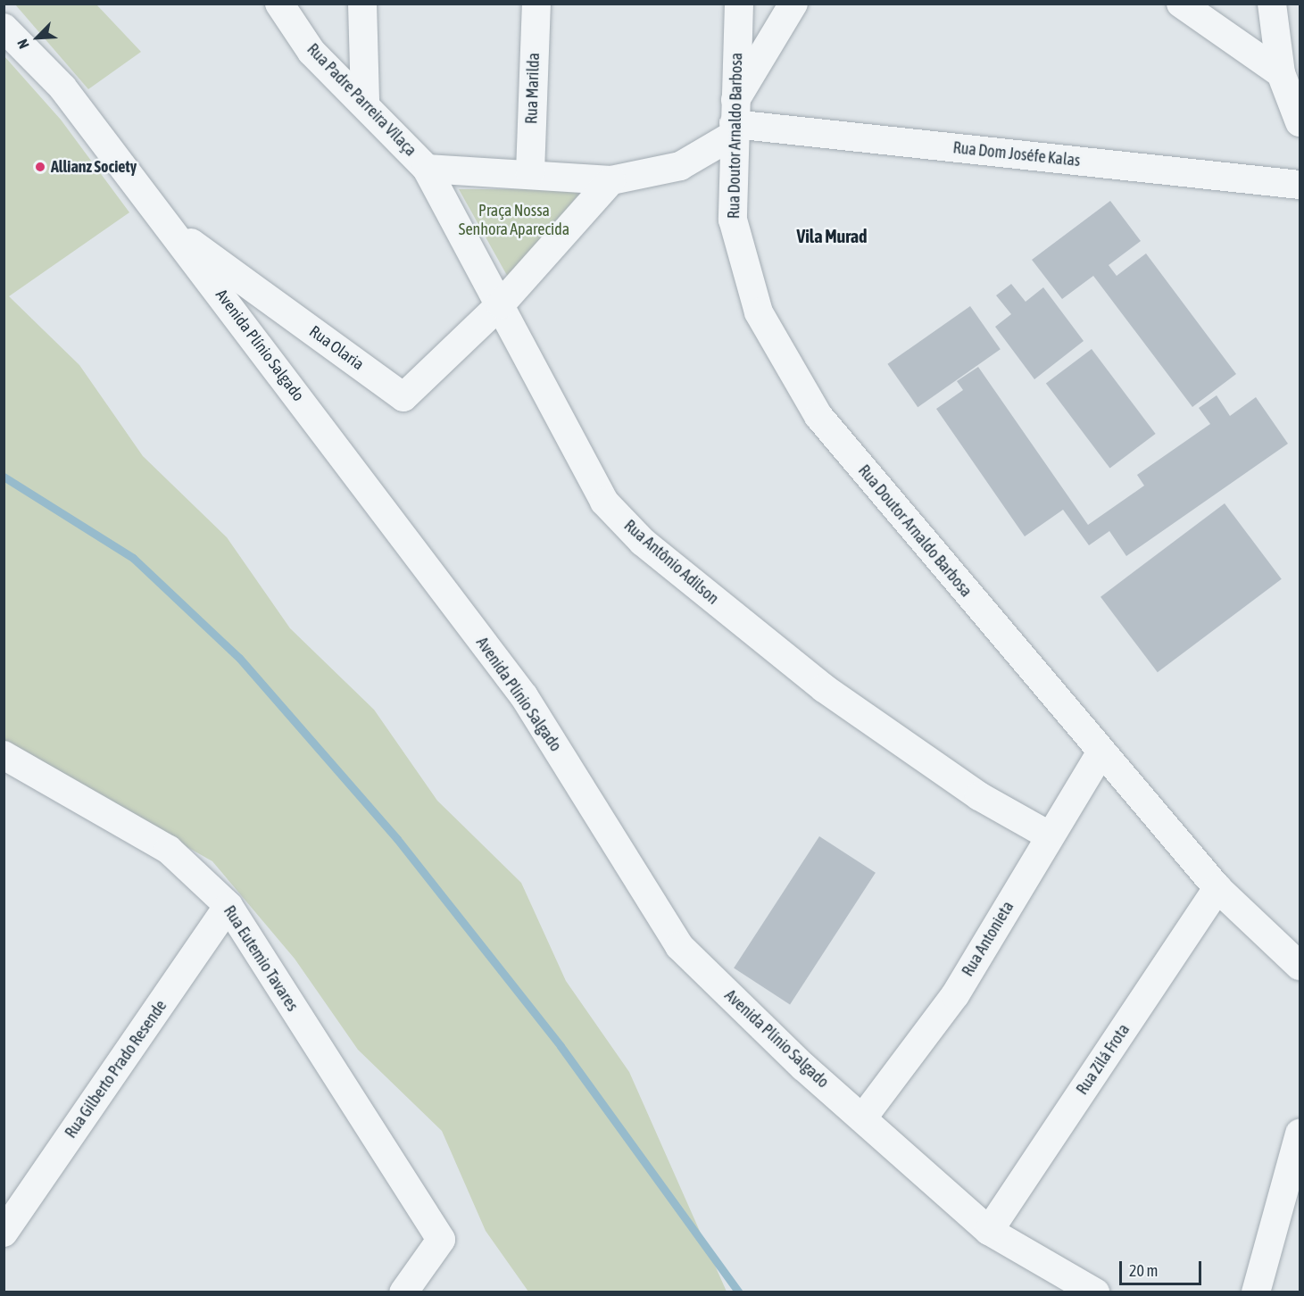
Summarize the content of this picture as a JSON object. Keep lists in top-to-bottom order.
{
  "streets": {
    "street": [
      "Rua Marilda",
      "Rua Padre Parreira Vilaça",
      "Rua Doutor Arnaldo Barbosa",
      "Rua Dom Joséfe Kalas",
      "Avenida Plínio Salgado",
      "Rua Olaria",
      "Rua Antônio Adilson",
      "Rua Antonieta",
      "Rua Eutemio Tavares",
      "Rua Zilá Frota",
      "Rua Gilberto Prado Resende"
    ]
  },
  "crossings": [
    ["Rua Padre Parreira Vilaça", "Rua Antônio Adilson"],
    ["Rua Doutor Arnaldo Barbosa", "Rua Dom Joséfe Kalas"],
    ["Rua Doutor Arnaldo Barbosa", "Rua Antonieta"],
    ["Rua Doutor Arnaldo Barbosa", "Rua Zilá Frota"],
    ["Avenida Plínio Salgado", "Rua Olaria"],
    ["Avenida Plínio Salgado", "Rua Antonieta"],
    ["Avenida Plínio Salgado", "Rua Zilá Frota"],
    ["Rua Olaria", "Rua Antônio Adilson"],
    ["Rua Antônio Adilson", "Rua Antonieta"],
    ["Rua Eutemio Tavares", "Rua Gilberto Prado Resende"]
  ],
  "districts": ["Vila Murad"],
  "parks": ["Praça Nossa Senhora Aparecida"],
  "places": ["Allianz Society"],
  "scale_bar": "20 m",
  "north": "bottom left"
}
